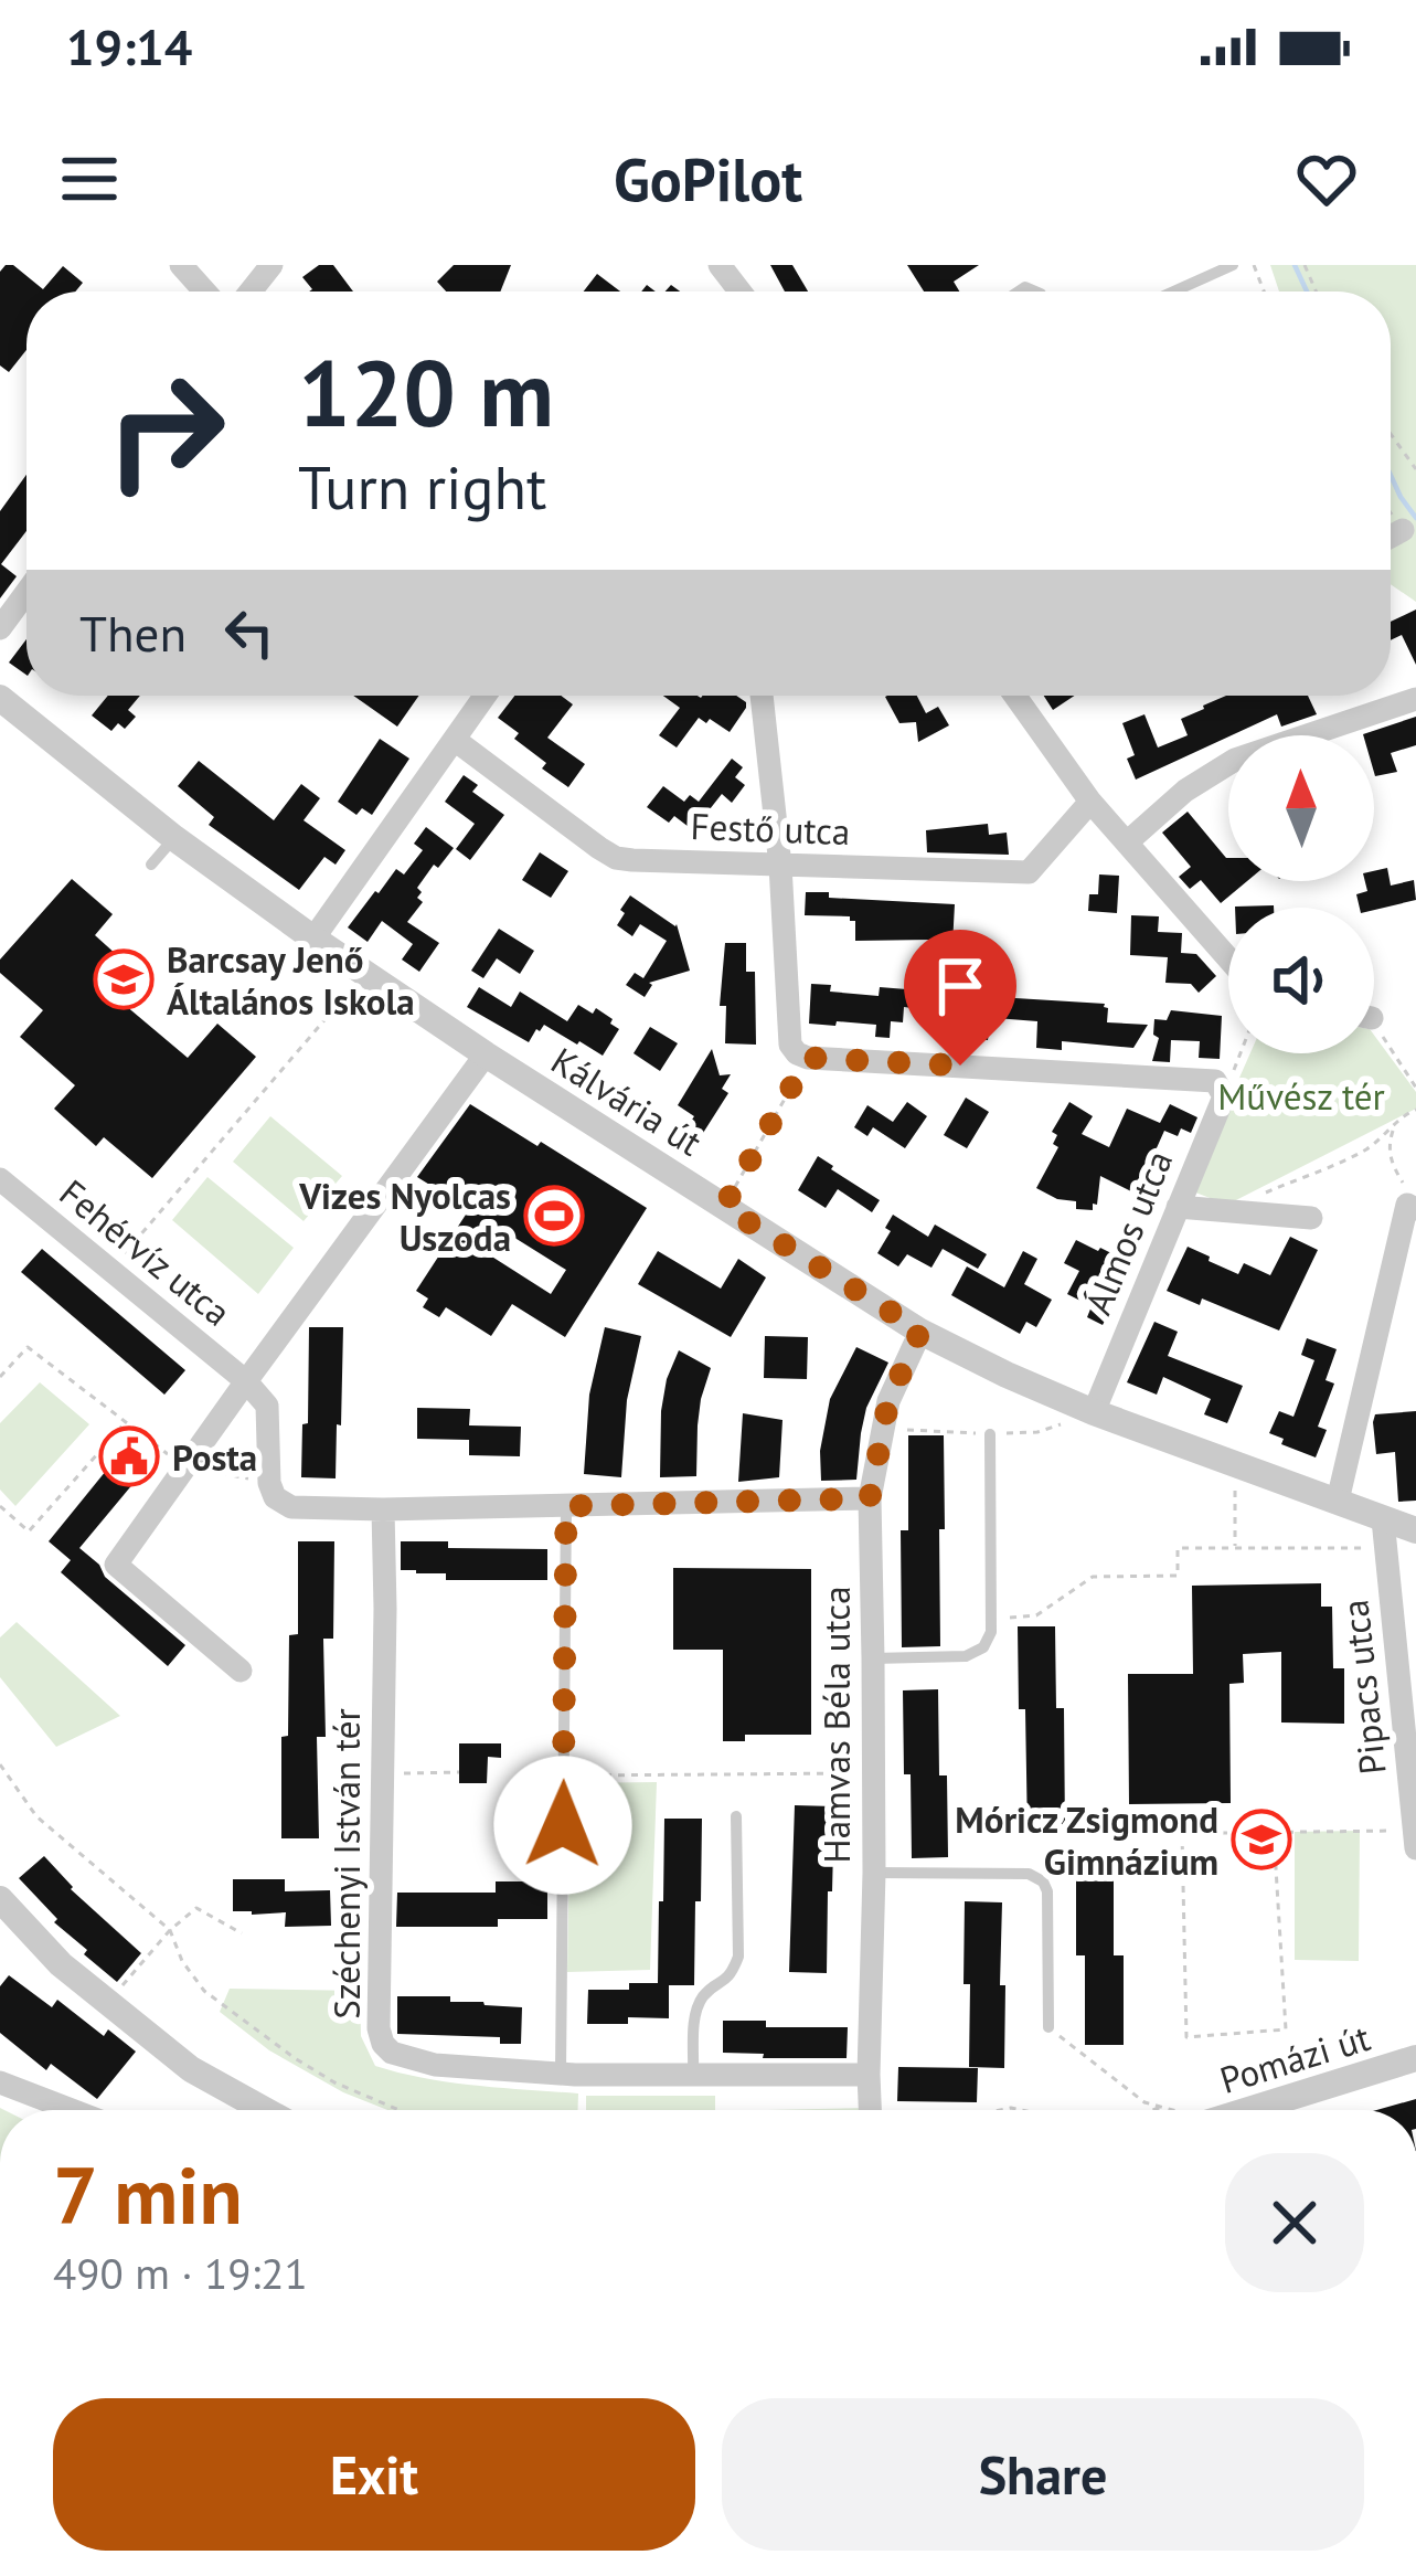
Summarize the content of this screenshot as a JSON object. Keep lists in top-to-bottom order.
{
  "streets": {
    "street": [
      "Festő utca",
      "Kálvária út",
      "Álmos utca",
      "Fehérvíz utca",
      "Pipacs utca",
      "Hamvas Béla utca",
      "Széchenyi István tér",
      "Pomázi út"
    ]
  },
  "crossings": [
    ["Kálvária út", "Álmos utca"],
    ["Kálvária út", "Fehérvíz utca"],
    ["Kálvária út", "Pipacs utca"],
    ["Kálvária út", "Hamvas Béla utca"],
    ["Hamvas Béla utca", "Széchenyi István tér"]
  ],
  "parks": ["Művész tér"],
  "places": {
    "school or university": ["Barcsay Jenő Általános Iskola", "Móricz Zsigmond Gimnázium"],
    "sports": ["Vizes Nyolcas Uszoda"],
    "public building": ["Posta"]
  },
  "north": "top",
  "page": {
    "status": "19:14",
    "header": "GoPilot",
    "turn": ["120 m", "Turn right"],
    "then": "Then",
    "heading": ["7 min", "490 m · 19:21"],
    "buttons": ["Exit", "Share"]
  }
}
